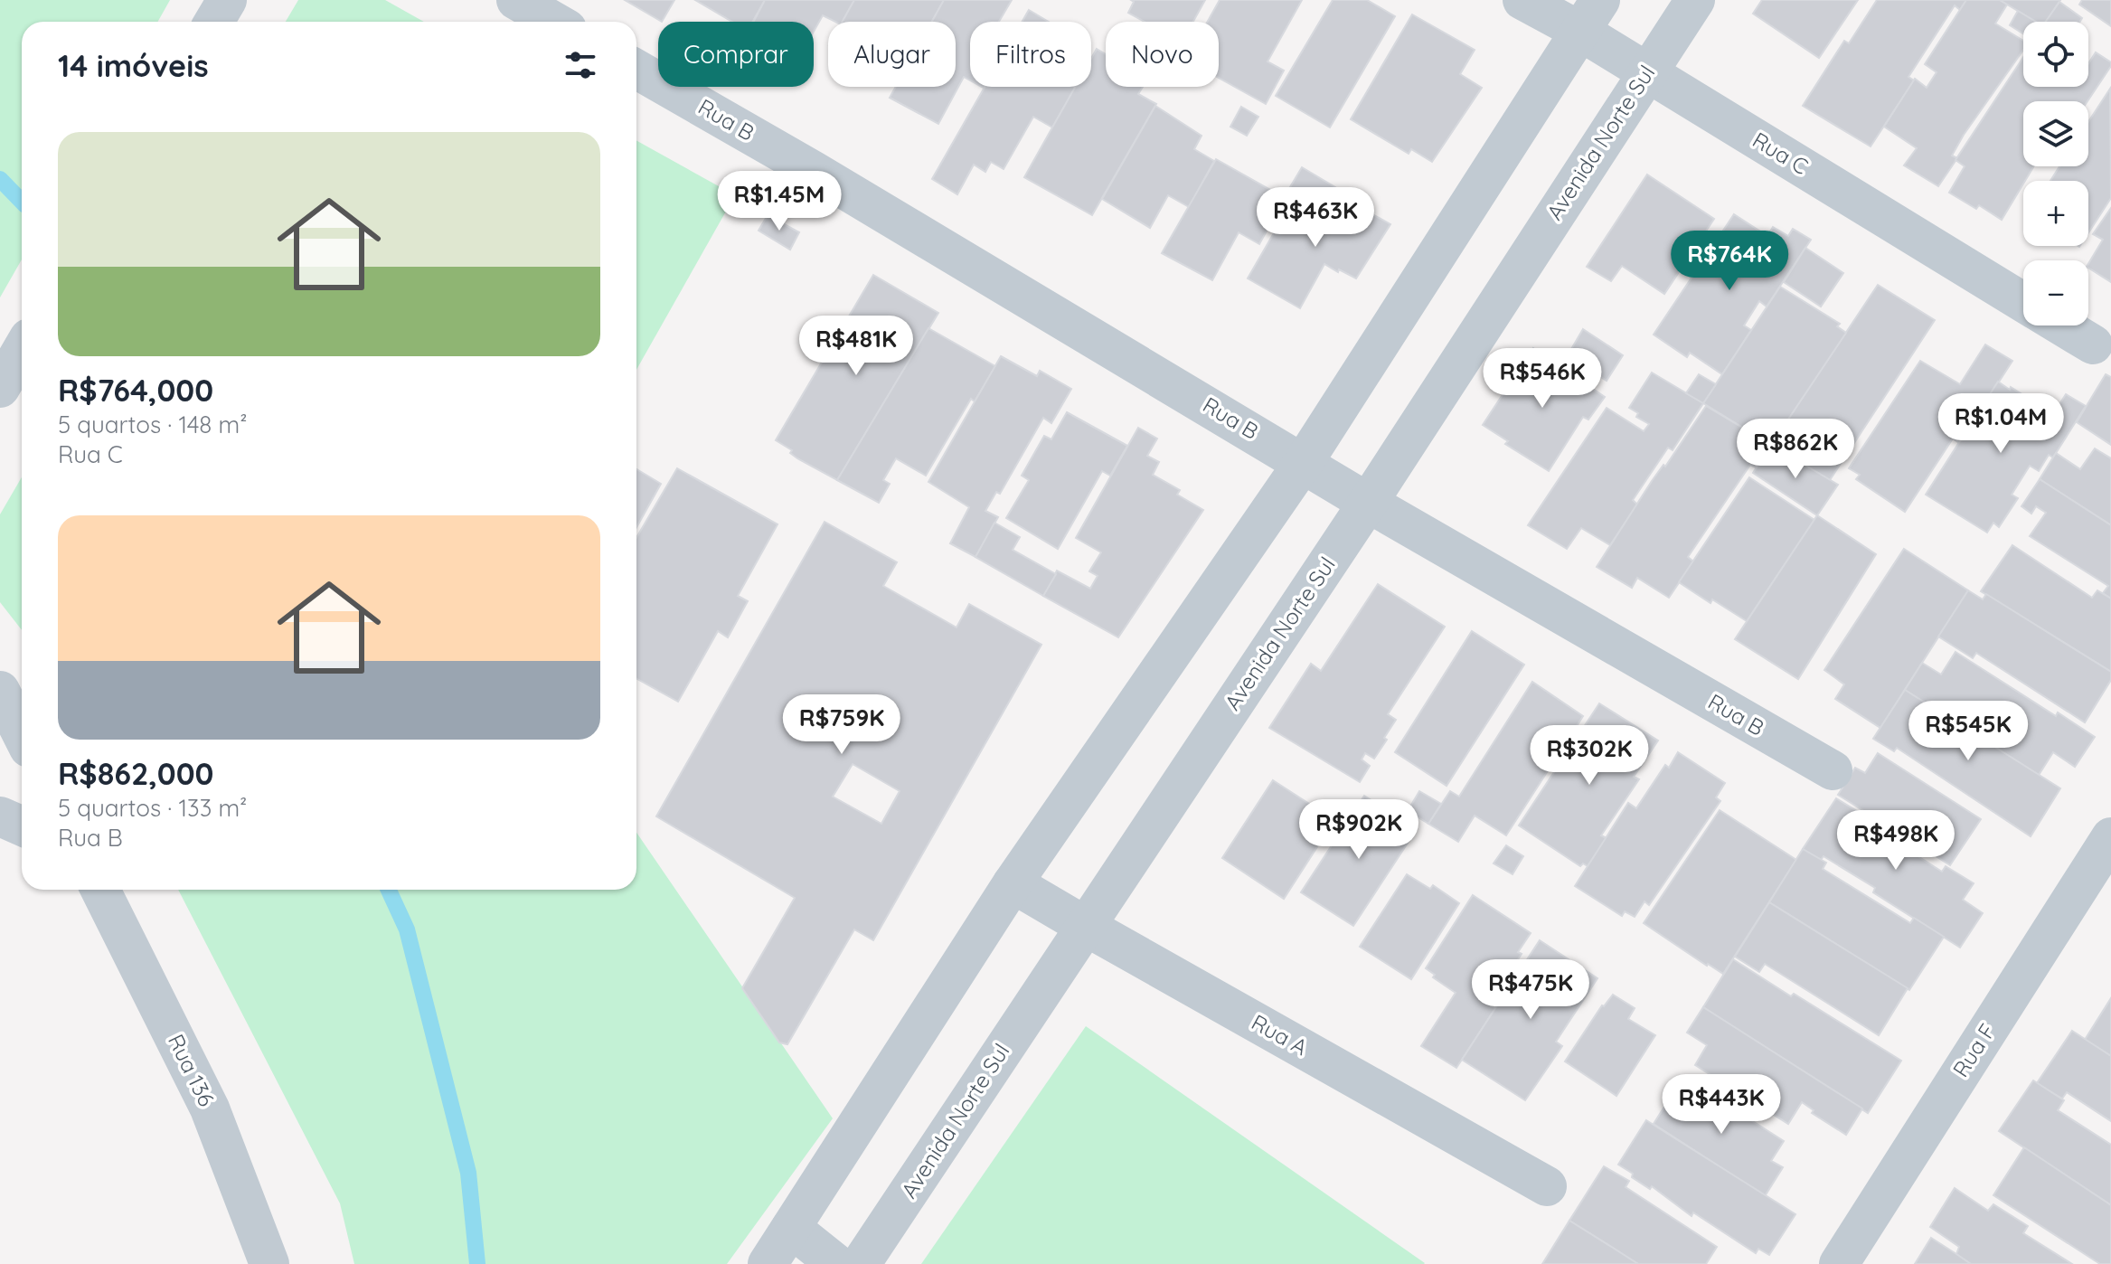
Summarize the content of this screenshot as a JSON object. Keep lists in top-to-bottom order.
{
  "streets": {
    "street": [
      "Rua B",
      "Avenida Norte Sul",
      "Rua C",
      "Rua A",
      "Rua F",
      "Rua 136"
    ]
  },
  "crossings": [
    ["Rua B", "Avenida Norte Sul"],
    ["Avenida Norte Sul", "Rua C"],
    ["Avenida Norte Sul", "Rua A"]
  ],
  "page": {
    "map_buttons": ["+", "−"],
    "chip": [
      "Comprar",
      "Alugar",
      "Filtros",
      "Novo"
    ],
    "heading": "14 imóveis",
    "list": [
      {
        "name": "R$764,000",
        "note": "5 quartos · 148 m² · Rua C"
      },
      {
        "name": "R$862,000",
        "note": "5 quartos · 133 m² · Rua B"
      }
    ],
    "price": [
      "R$1.45M",
      "R$463K",
      "R$764K",
      "R$481K",
      "R$546K",
      "R$1.04M",
      "R$862K",
      "R$759K",
      "R$545K",
      "R$302K",
      "R$902K",
      "R$498K",
      "R$475K",
      "R$443K"
    ]
  }
}
